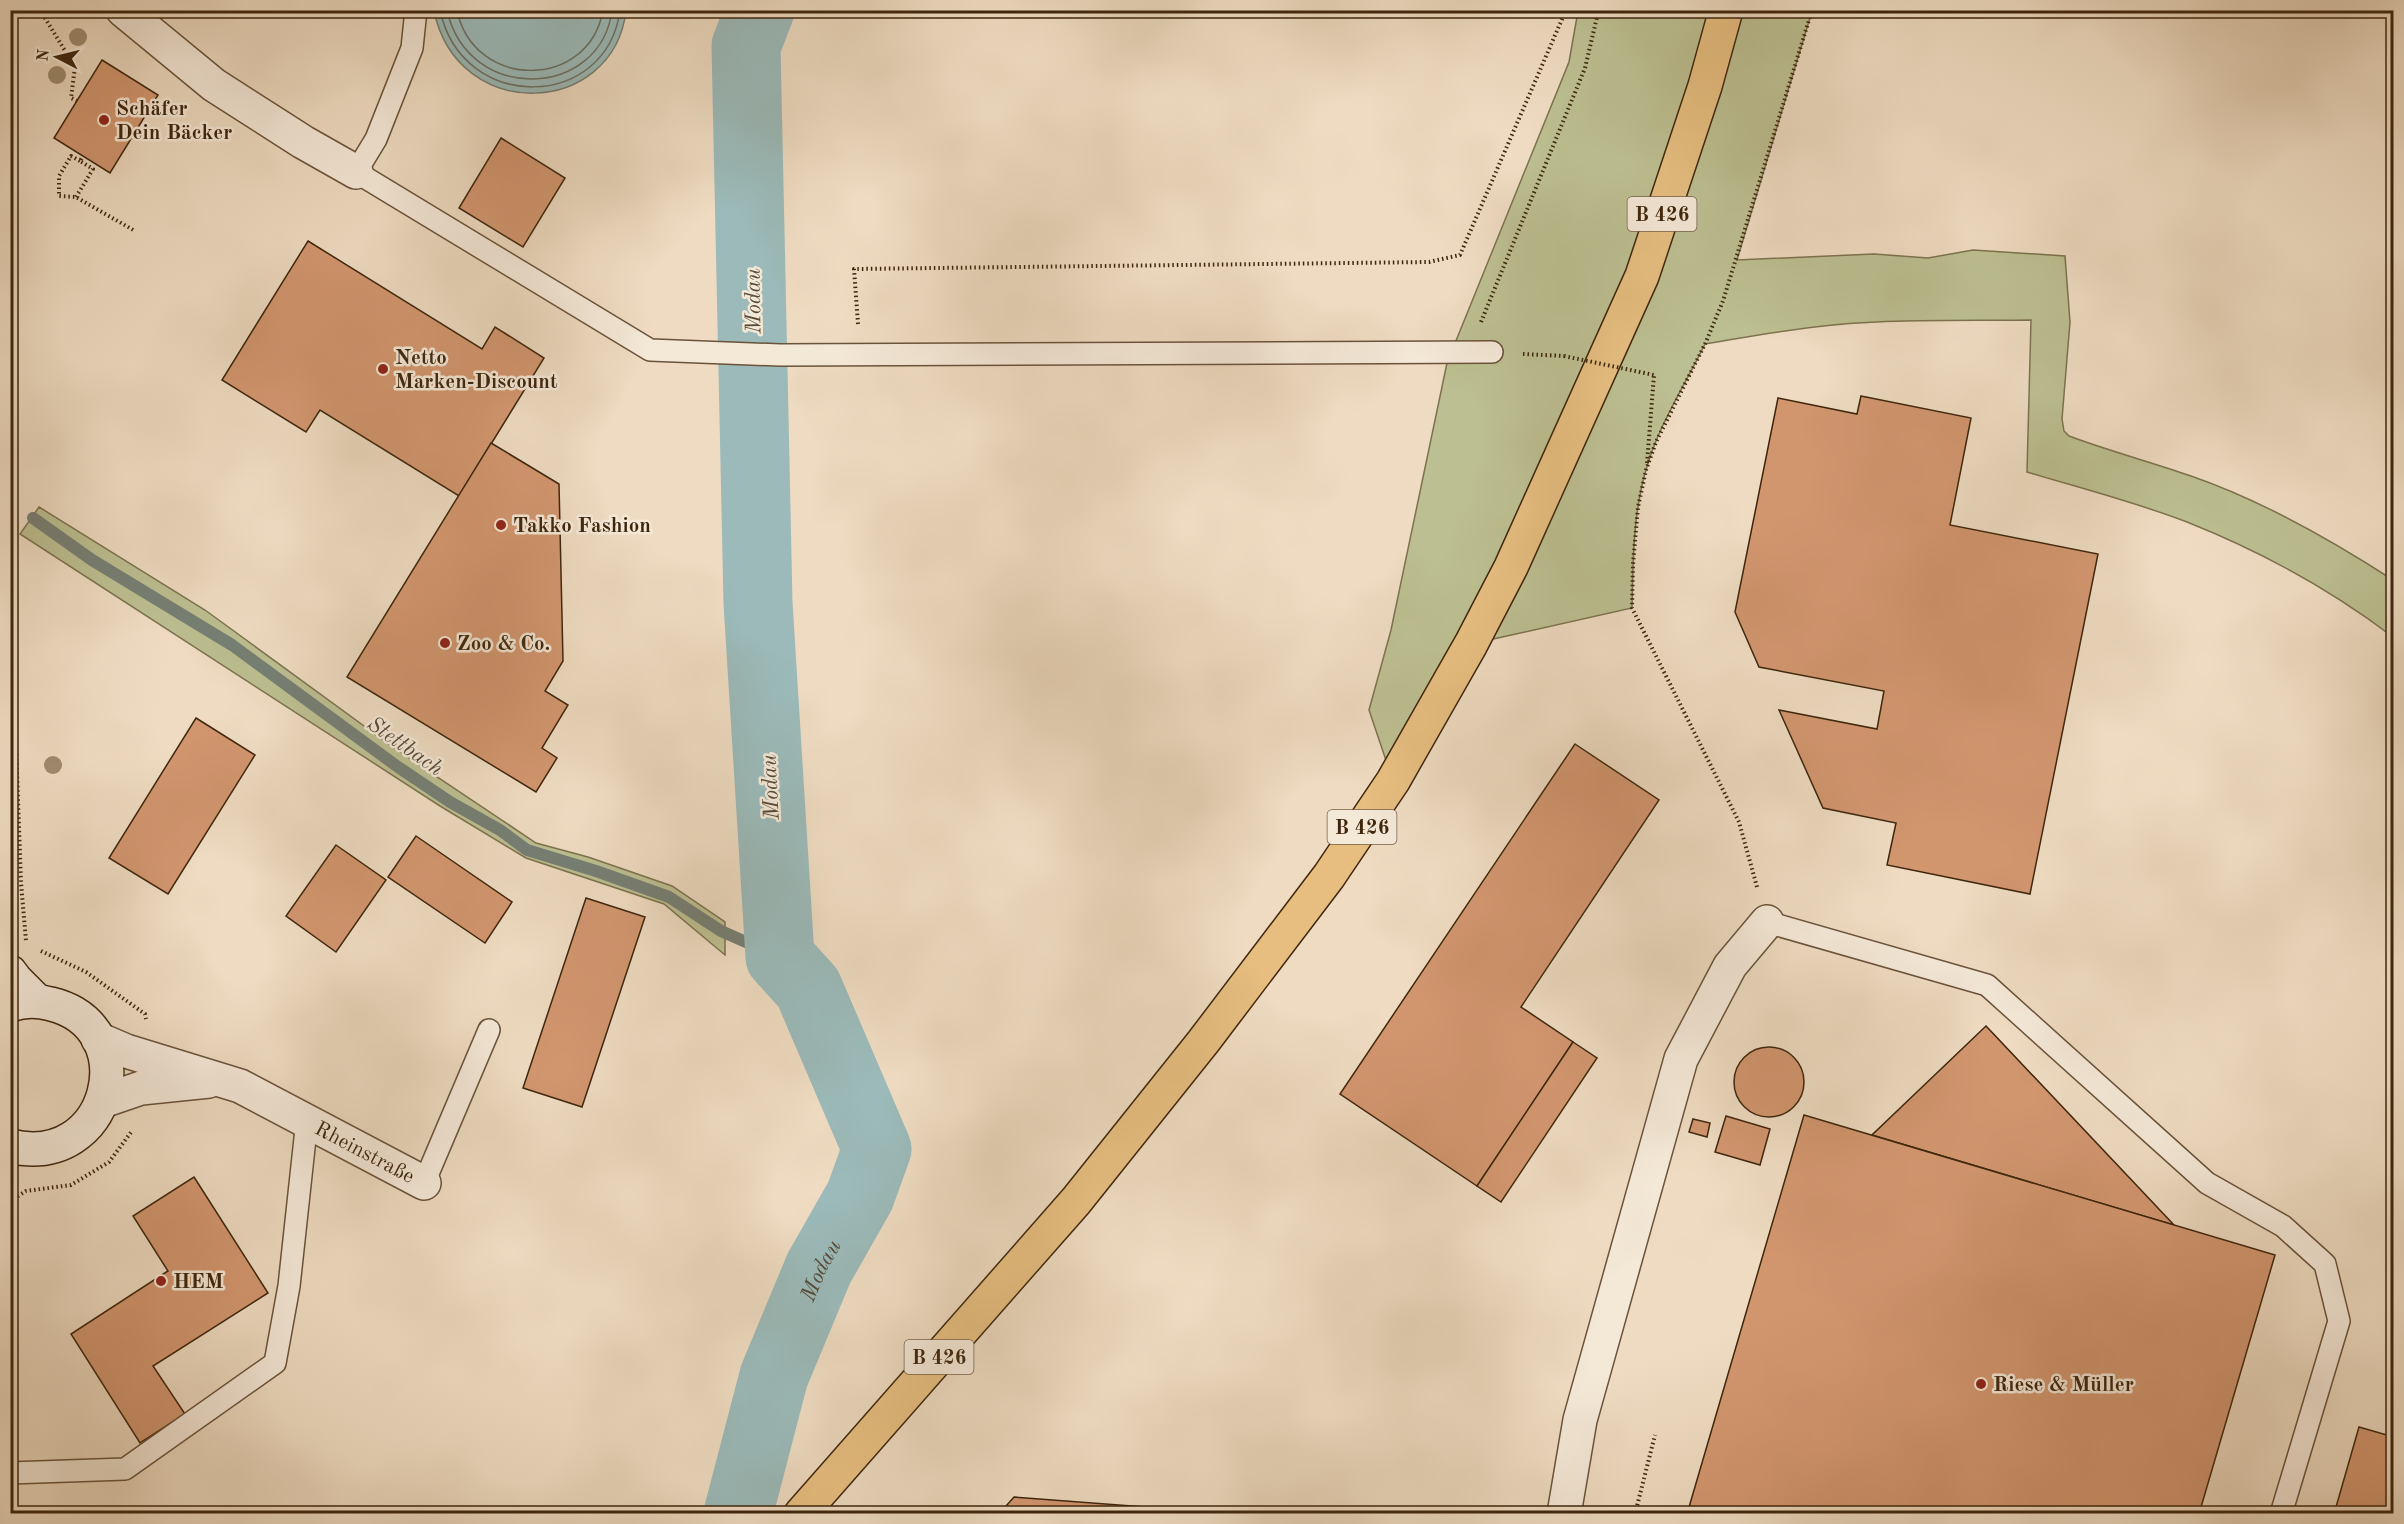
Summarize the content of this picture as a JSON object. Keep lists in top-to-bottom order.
{
  "streets": {
    "main road": ["B 426"],
    "street": ["Rheinstraße"]
  },
  "water": ["Modau", "Stettbach"],
  "places": [
    "Schäfer Dein Bäcker",
    "Netto Marken-Discount",
    "Takko Fashion",
    "Zoo & Co.",
    "HEM",
    "Riese & Müller"
  ],
  "north": "left"
}
